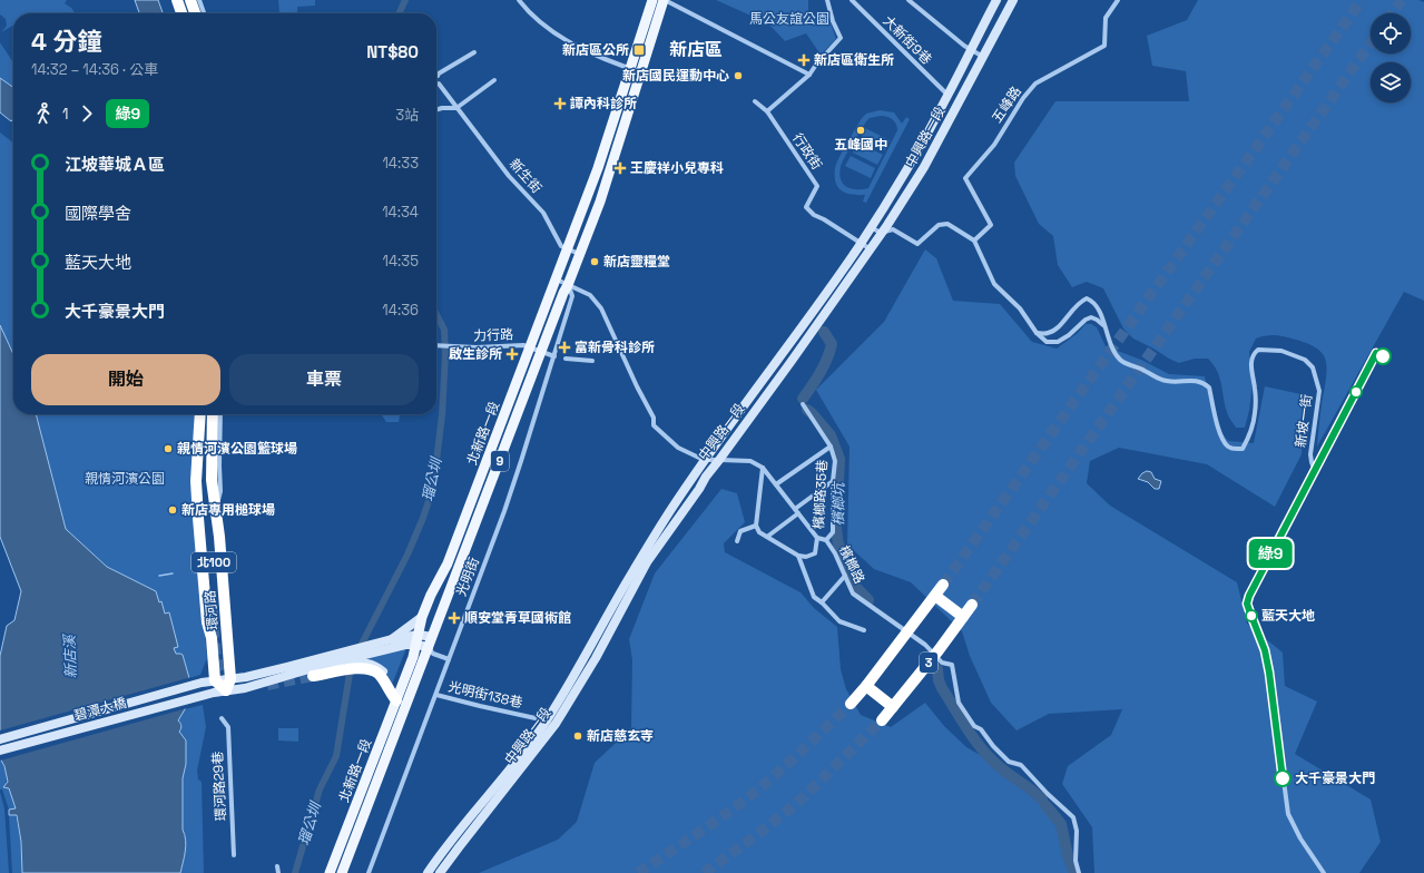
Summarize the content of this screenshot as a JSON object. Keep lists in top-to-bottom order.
{
  "streets": {
    "highway": ["北100", "環河路", "3"],
    "main road": ["北新路一段", "9"],
    "street": [
      "大新街9巷",
      "五峰路",
      "中興路一段",
      "行政街",
      "新生街",
      "力行路",
      "新坡一街",
      "檳榔路35巷",
      "檳榔路",
      "光明街",
      "光明街138巷",
      "碧潭大橋",
      "環河路29巷"
    ]
  },
  "crossings": [
    ["大新街9巷", "中興路一段"],
    ["中興路一段", "行政街"],
    ["中興路一段", "光明街138巷"],
    ["新生街", "北新路一段"],
    ["力行路", "北新路一段"],
    ["力行路", "光明街"],
    ["北新路一段", "光明街"],
    ["檳榔路35巷", "檳榔路"],
    ["北100", "環河路"],
    ["北100", "碧潭大橋"],
    ["光明街", "光明街138巷"],
    ["環河路", "碧潭大橋"]
  ],
  "districts": ["新店區"],
  "water": ["瑠公圳", "檳榔坑", "新店溪"],
  "parks": ["馬公友誼公園", "親情河濱公園"],
  "places": {
    "transit": ["新店區公所"],
    "health": [
      "新店區衛生所",
      "譚內科診所",
      "王慶祥小兒專科",
      "富新骨科診所",
      "啟生診所",
      "順安堂青草國術館"
    ],
    "other": [
      "新店國民運動中心",
      "五峰國中",
      "新店靈糧堂",
      "親情河濱公園籃球場",
      "新店專用槌球場",
      "藍天大地",
      "新店慈玄寺",
      "大千豪景大門"
    ]
  },
  "lines": ["bus line 綠9"],
  "page": {
    "on_map": "綠9",
    "heading": ["4 分鐘", "14:32 – 14:36 · 公車", "NT$80"],
    "legs": ["1", "綠9", "3站"],
    "list": [
      {
        "name": "江坡華城Ａ區",
        "value": "14:33"
      },
      {
        "name": "國際學舍",
        "value": "14:34"
      },
      {
        "name": "藍天大地",
        "value": "14:35"
      },
      {
        "name": "大千豪景大門",
        "value": "14:36"
      }
    ],
    "buttons": ["開始", "車票"]
  }
}
